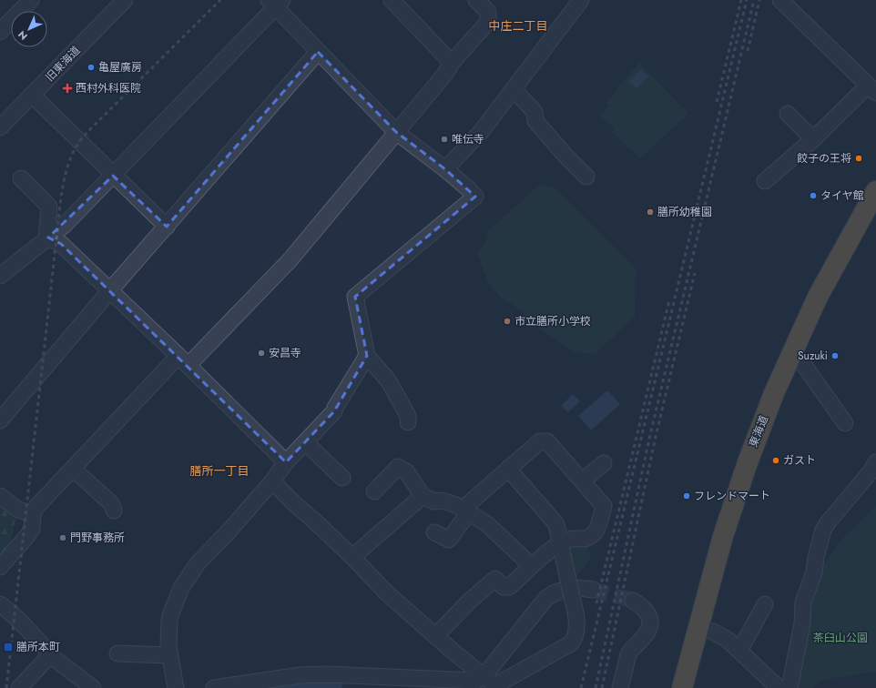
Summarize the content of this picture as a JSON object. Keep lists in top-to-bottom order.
{
  "streets": {
    "highway": ["東海道"],
    "street": ["旧東海道"]
  },
  "districts": ["中庄二丁目", "膳所一丁目"],
  "parks": ["茶臼山公園"],
  "places": {
    "other": [
      "亀屋廣房",
      "唯伝寺",
      "餃子の王将",
      "タイヤ館",
      "膳所幼稚園",
      "市立膳所小学校",
      "安昌寺",
      "Suzuki",
      "ガスト",
      "フレンドマート",
      "門野事務所"
    ],
    "health": ["西村外科医院"],
    "transit": ["膳所本町"]
  },
  "north": "bottom left"
}
